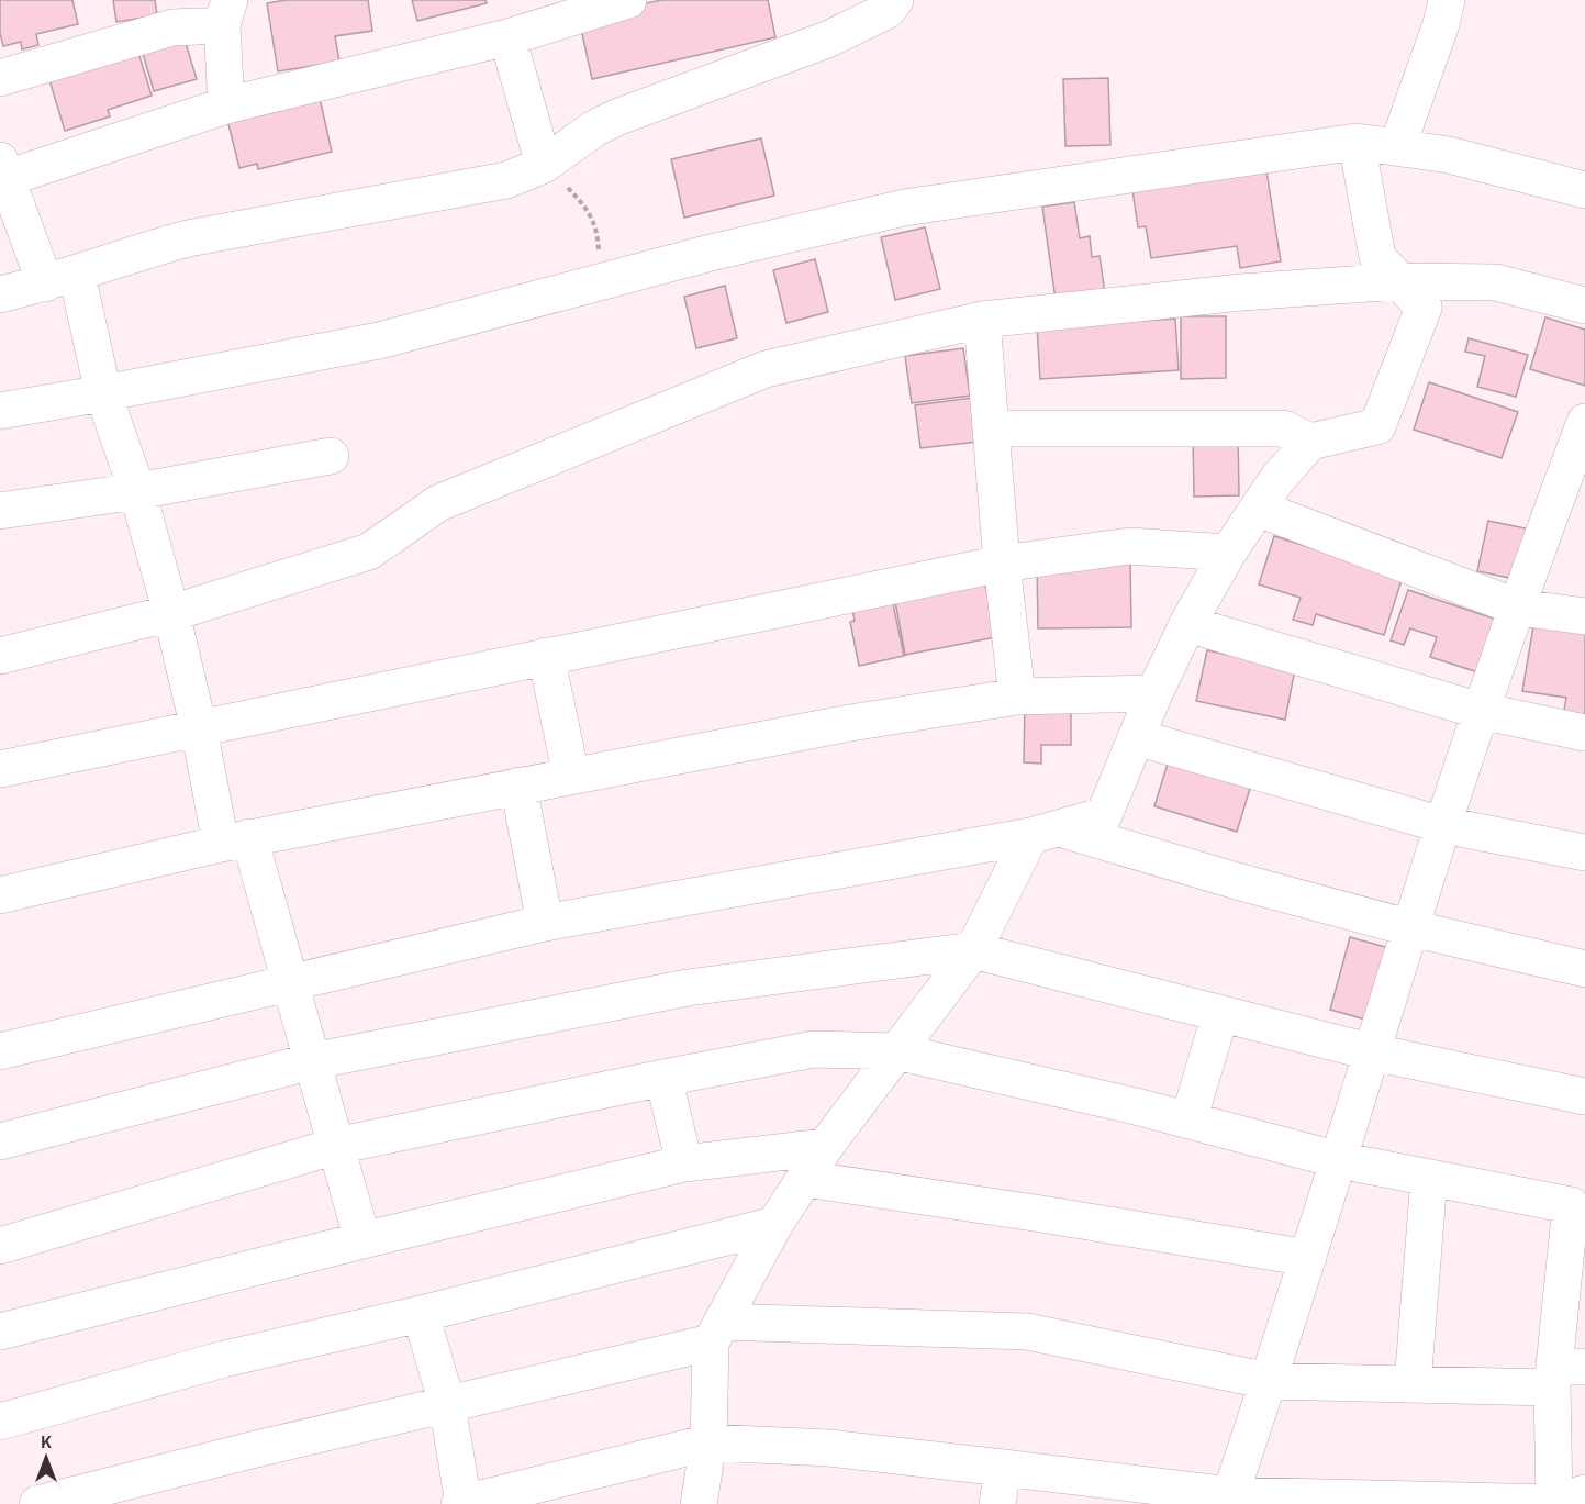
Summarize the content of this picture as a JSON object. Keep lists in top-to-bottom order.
{
  "north": "top"
}
